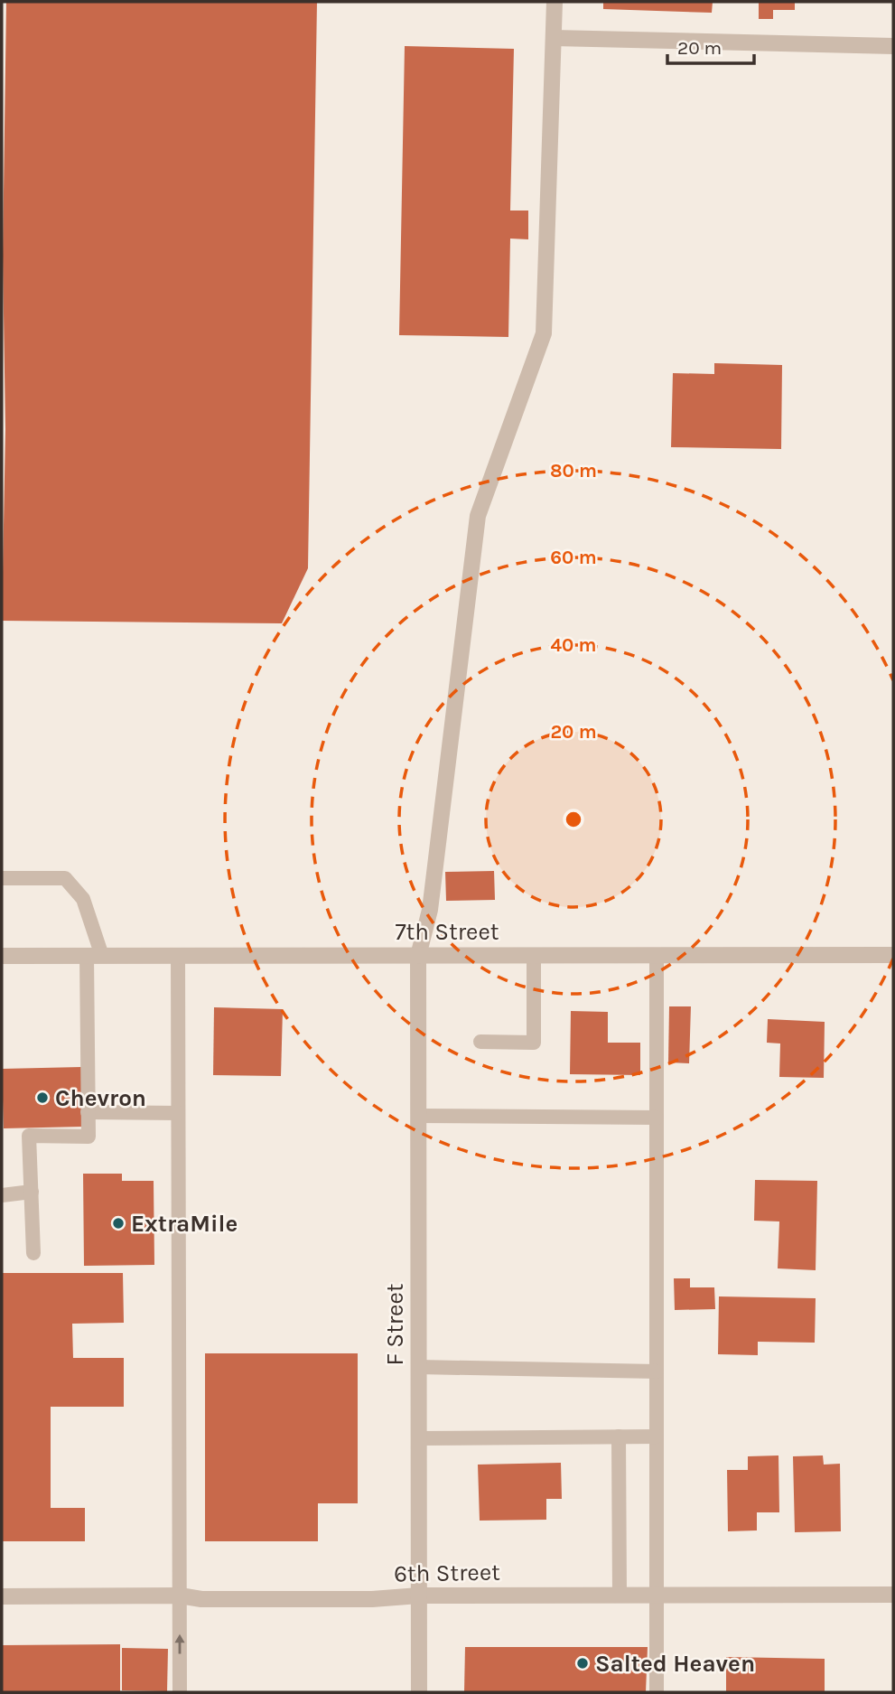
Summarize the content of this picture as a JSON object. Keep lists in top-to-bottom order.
{
  "streets": {
    "street": ["7th Street", "F Street", "6th Street"]
  },
  "crossings": [
    ["7th Street", "F Street"],
    ["F Street", "6th Street"]
  ],
  "places": ["Chevron", "ExtraMile", "Salted Heaven"],
  "scale_bar": "20 m",
  "rings": [
    "80 m",
    "60 m",
    "40 m",
    "20 m"
  ]
}
